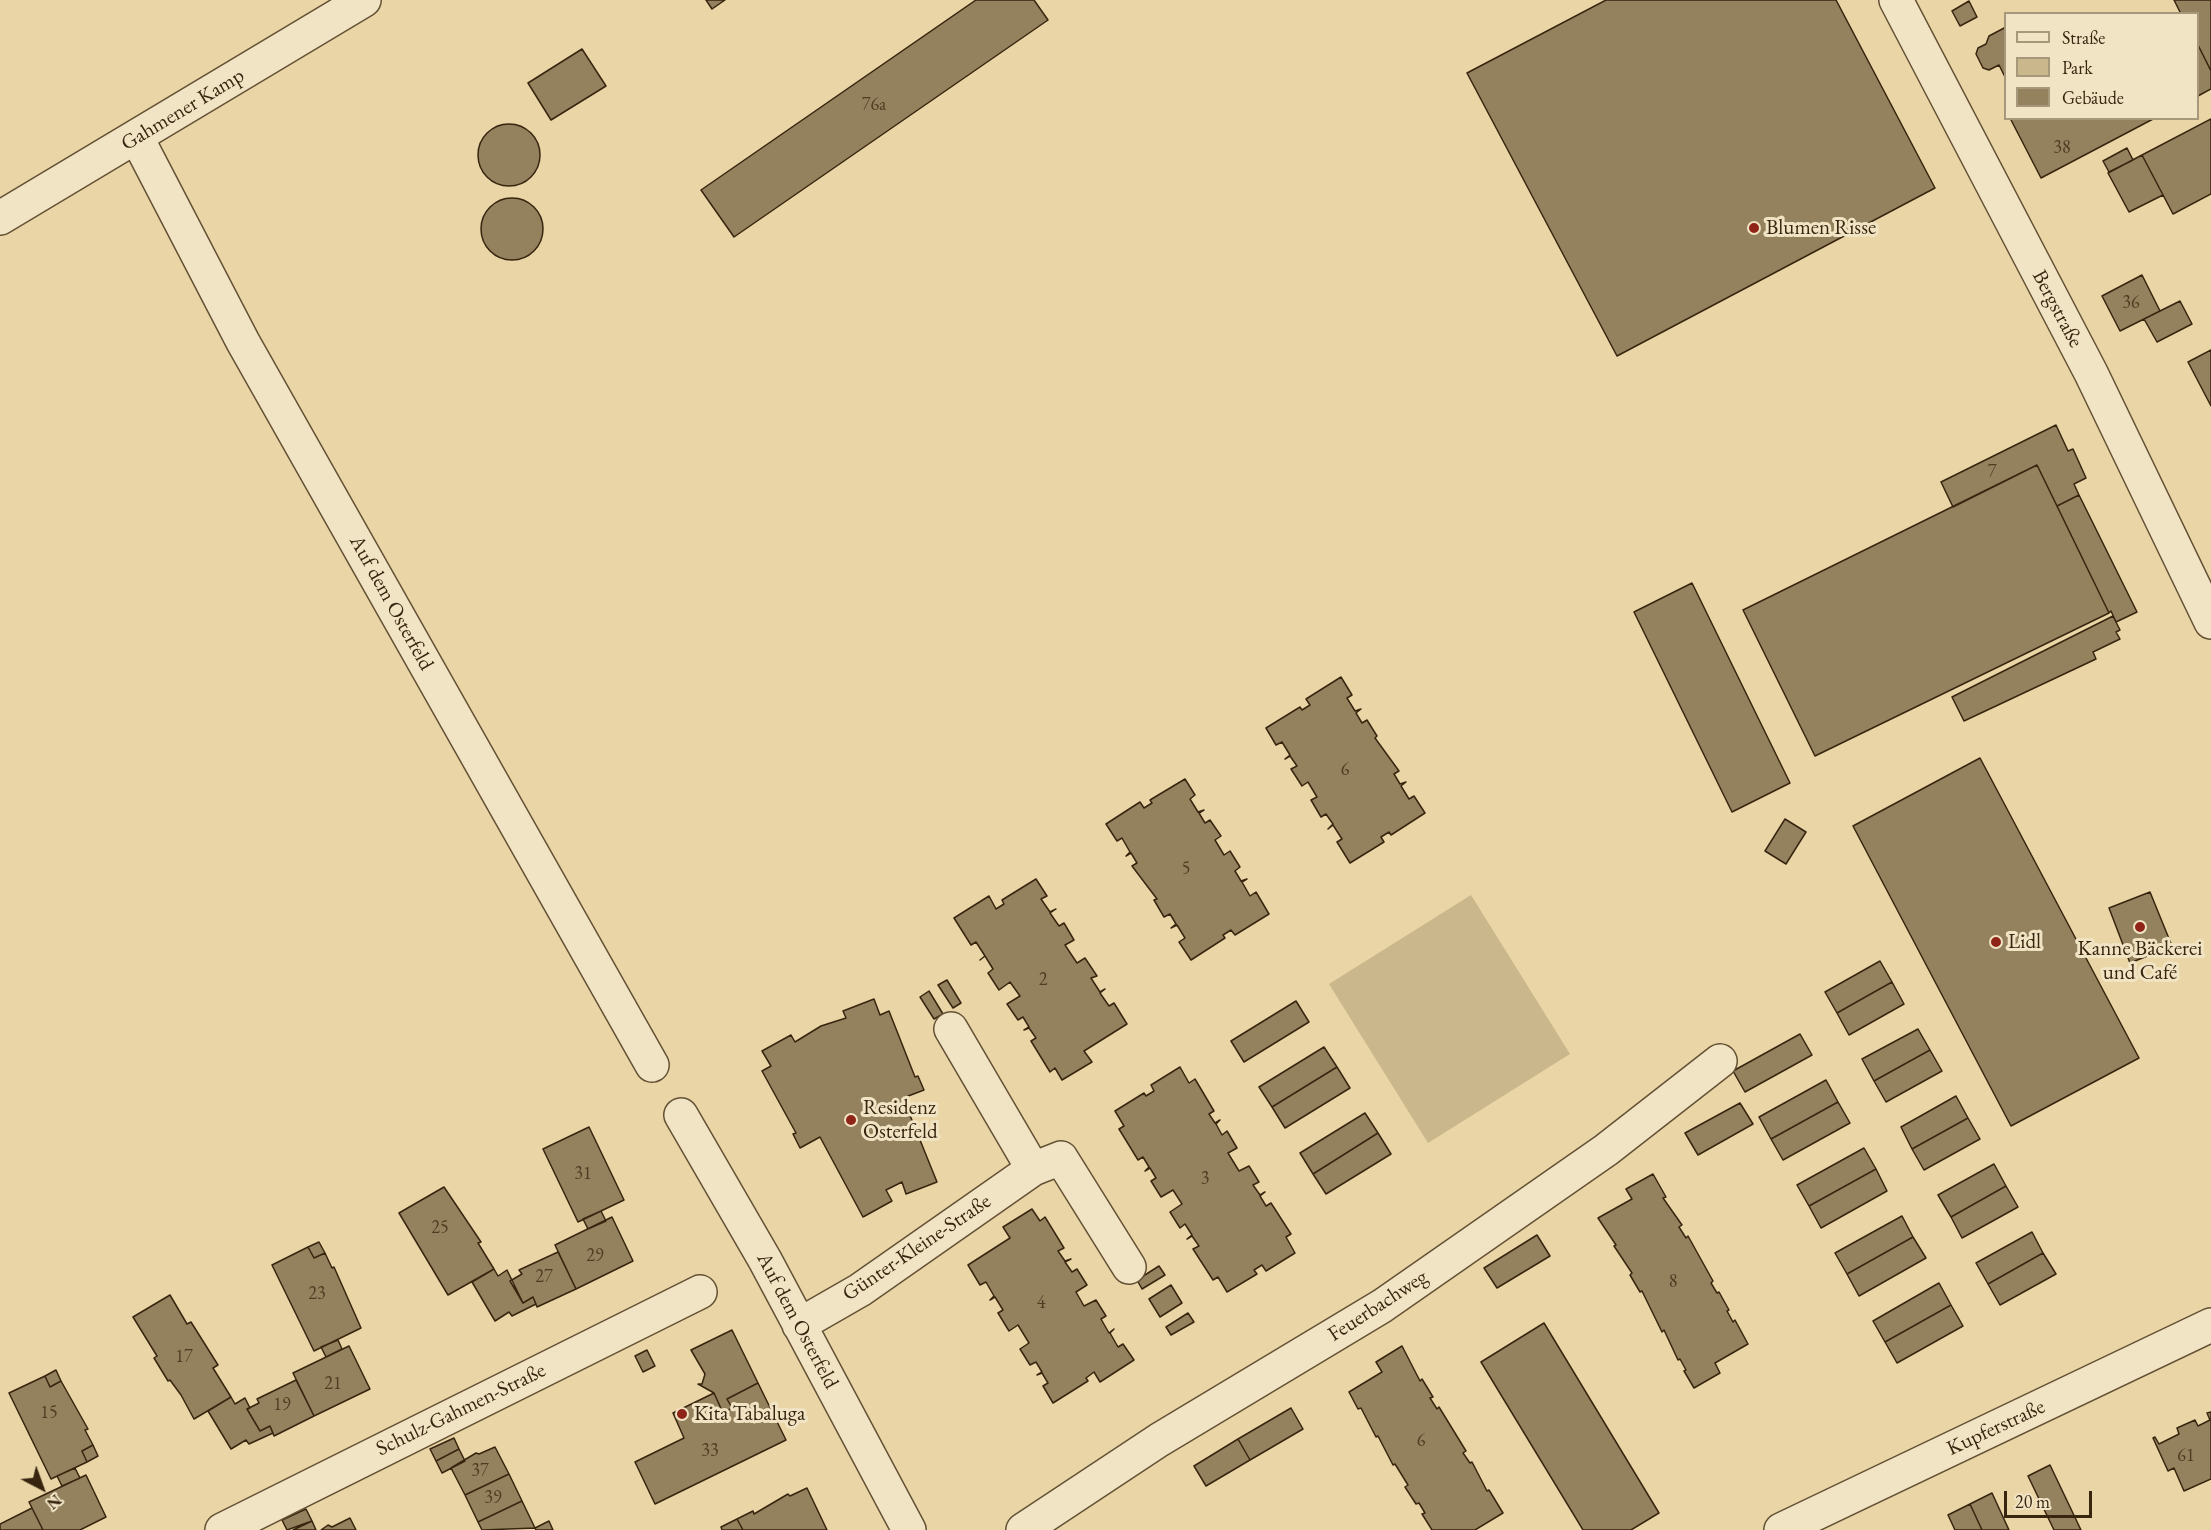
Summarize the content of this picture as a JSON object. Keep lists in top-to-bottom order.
{
  "streets": {
    "street": [
      "Gahmener Kamp",
      "Bergstraße",
      "Auf dem Osterfeld",
      "Günter-Kleine-Straße",
      "Feuerbachweg",
      "Schulz-Gahmen-Straße",
      "Kupferstraße"
    ]
  },
  "crossings": [
    ["Gahmener Kamp", "Auf dem Osterfeld"],
    ["Auf dem Osterfeld", "Günter-Kleine-Straße"]
  ],
  "places": [
    "Blumen Risse",
    "Kanne Bäckerei und Café",
    "Lidl",
    "Residenz Osterfeld",
    "Kita Tabaluga"
  ],
  "house_numbers": [
    "76a",
    "38",
    "36",
    "7",
    "6",
    "5",
    "2",
    "31",
    "3",
    "25",
    "29",
    "27",
    "8",
    "23",
    "4",
    "17",
    "21",
    "19",
    "15",
    "6",
    "33",
    "61",
    "37",
    "39"
  ],
  "legend": ["Straße", "Park", "Gebäude"],
  "scale_bar": "20 m",
  "north": "bottom right"
}
